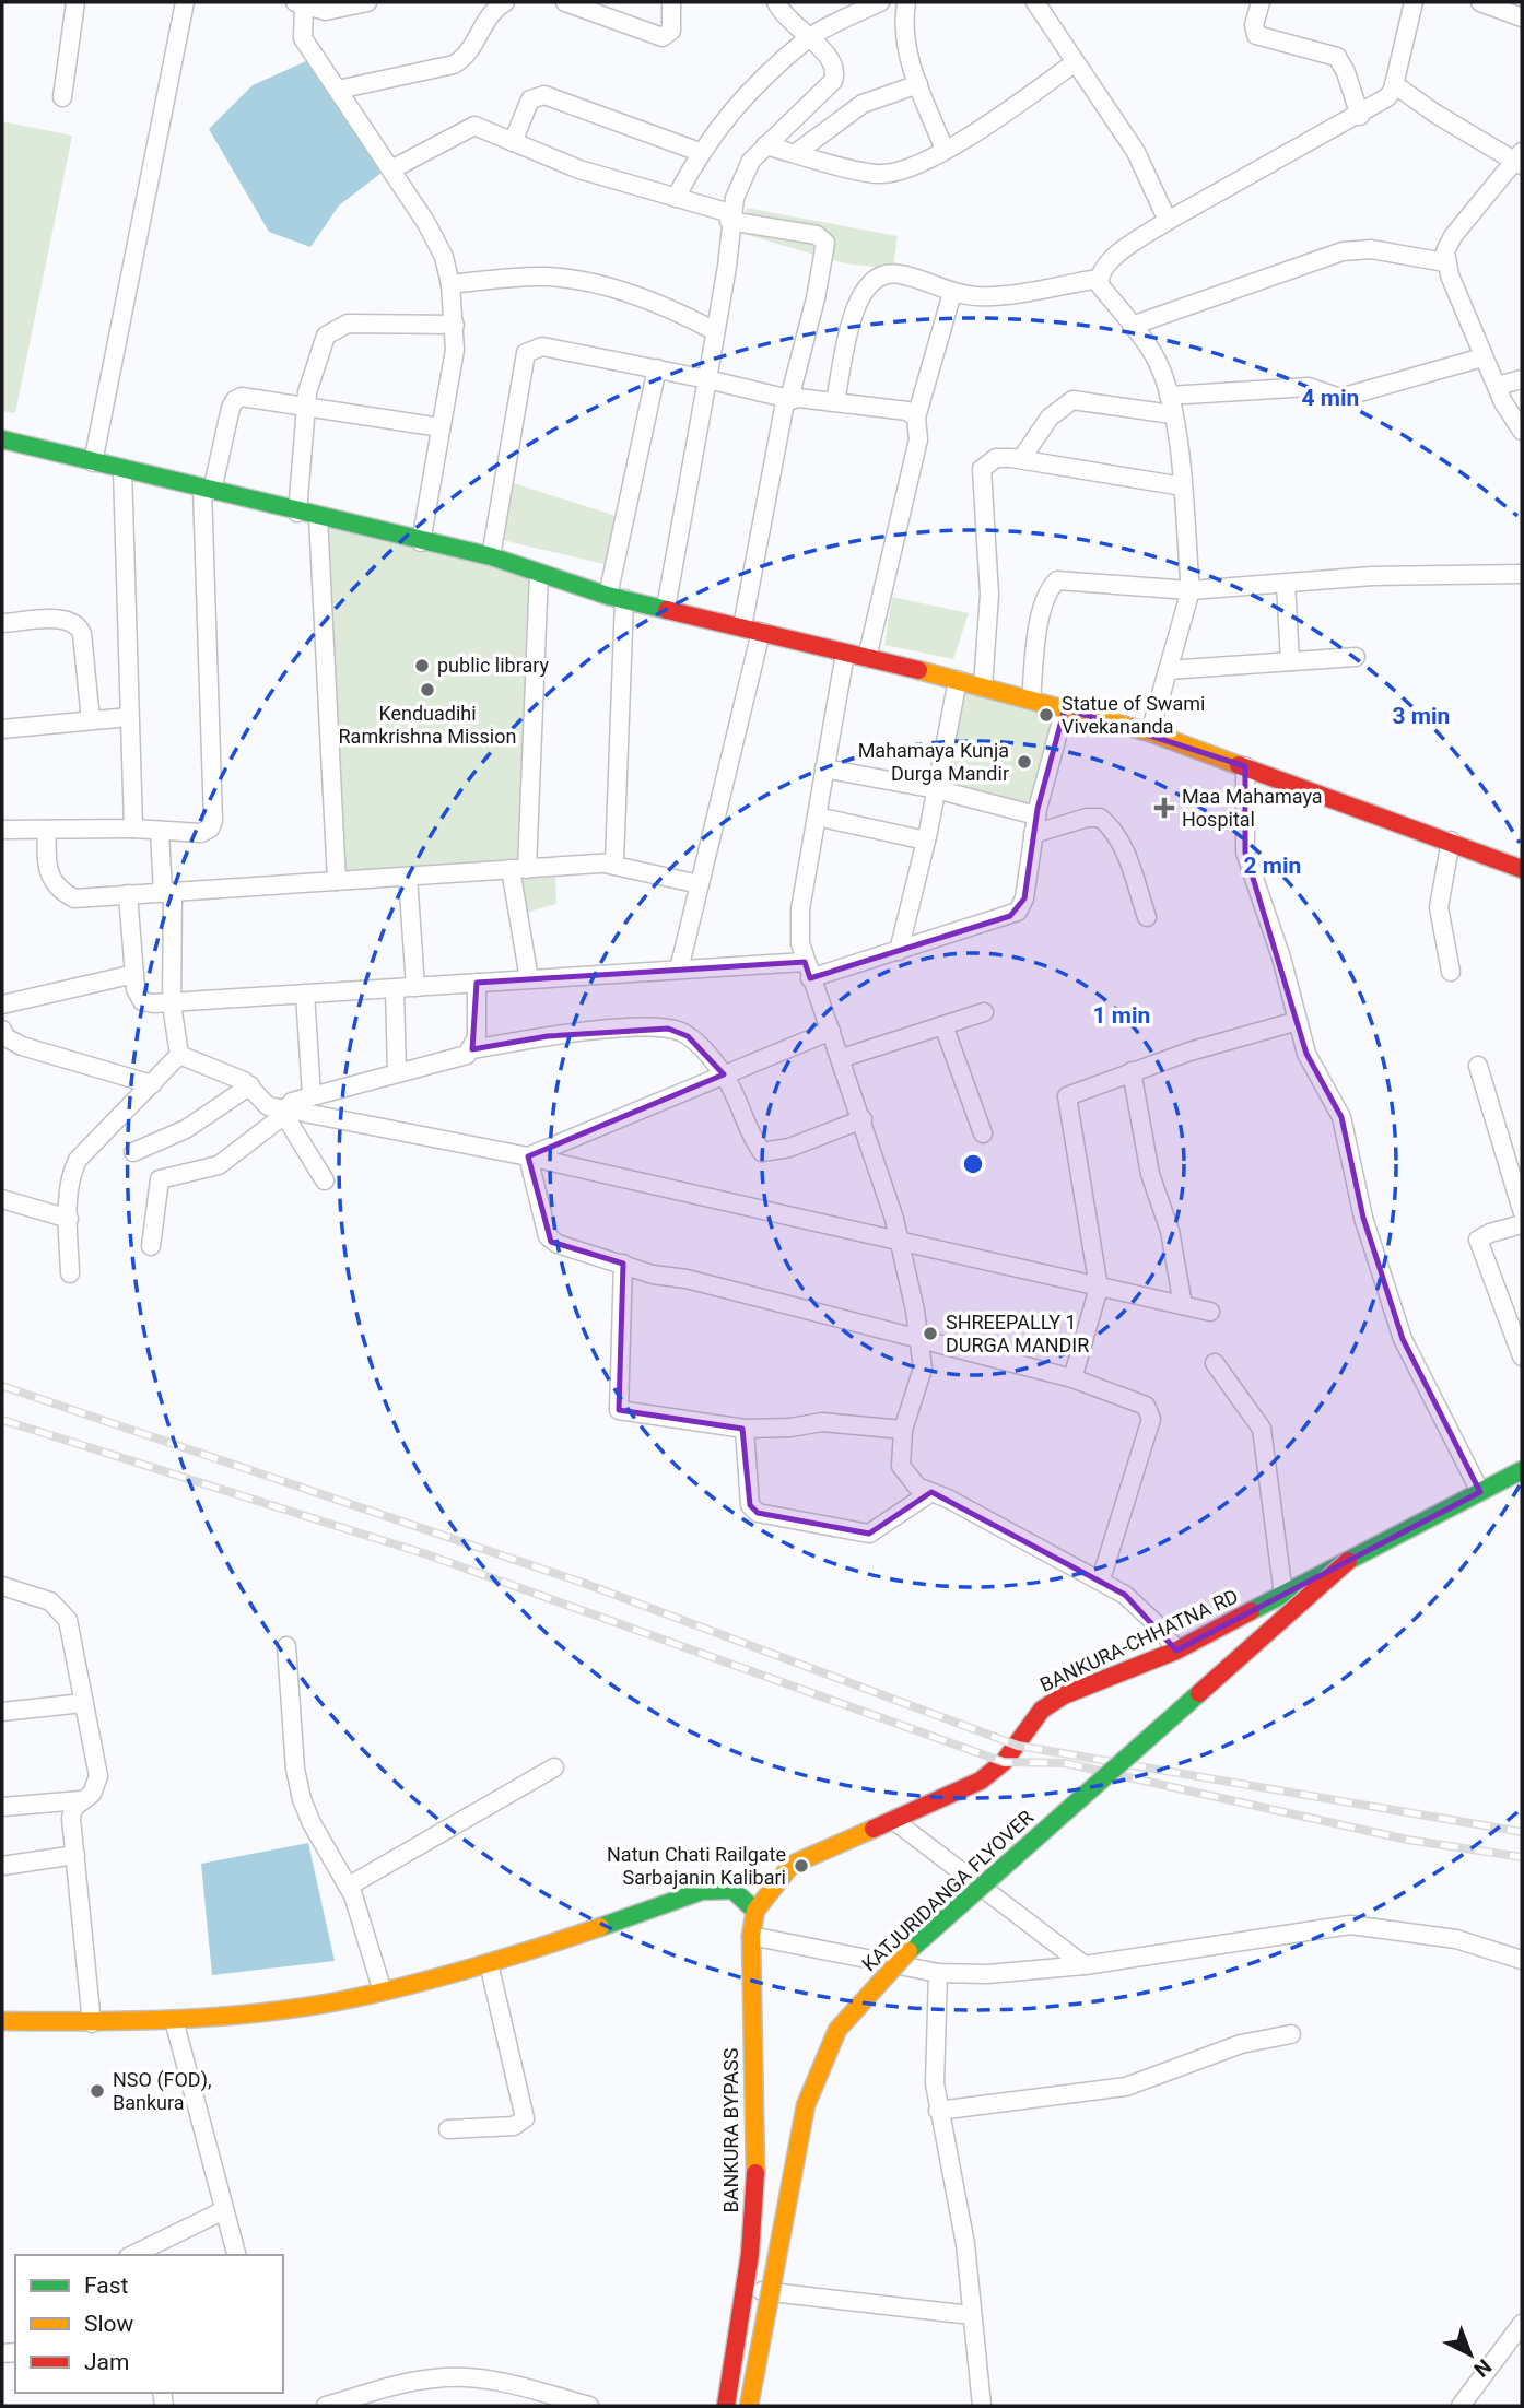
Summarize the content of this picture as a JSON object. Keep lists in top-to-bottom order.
{
  "streets": {
    "main road": ["BANKURA-CHHATNA RD", "KATJURIDANGA FLYOVER", "BANKURA BYPASS"]
  },
  "crossings": [
    ["BANKURA-CHHATNA RD", "KATJURIDANGA FLYOVER"],
    ["BANKURA-CHHATNA RD", "BANKURA BYPASS"]
  ],
  "places": {
    "other": [
      "public library",
      "Kenduadihi Ramkrishna Mission",
      "Statue of Swami Vivekananda",
      "Mahamaya Kunja Durga Mandir",
      "SHREEPALLY 1 DURGA MANDIR",
      "Natun Chati Railgate Sarbajanin Kalibari",
      "NSO (FOD), Bankura"
    ],
    "health": ["Maa Mahamaya Hospital"]
  },
  "legend": ["Fast", "Slow", "Jam"],
  "north": "bottom right",
  "rings": [
    "4 min",
    "3 min",
    "2 min",
    "1 min"
  ]
}
